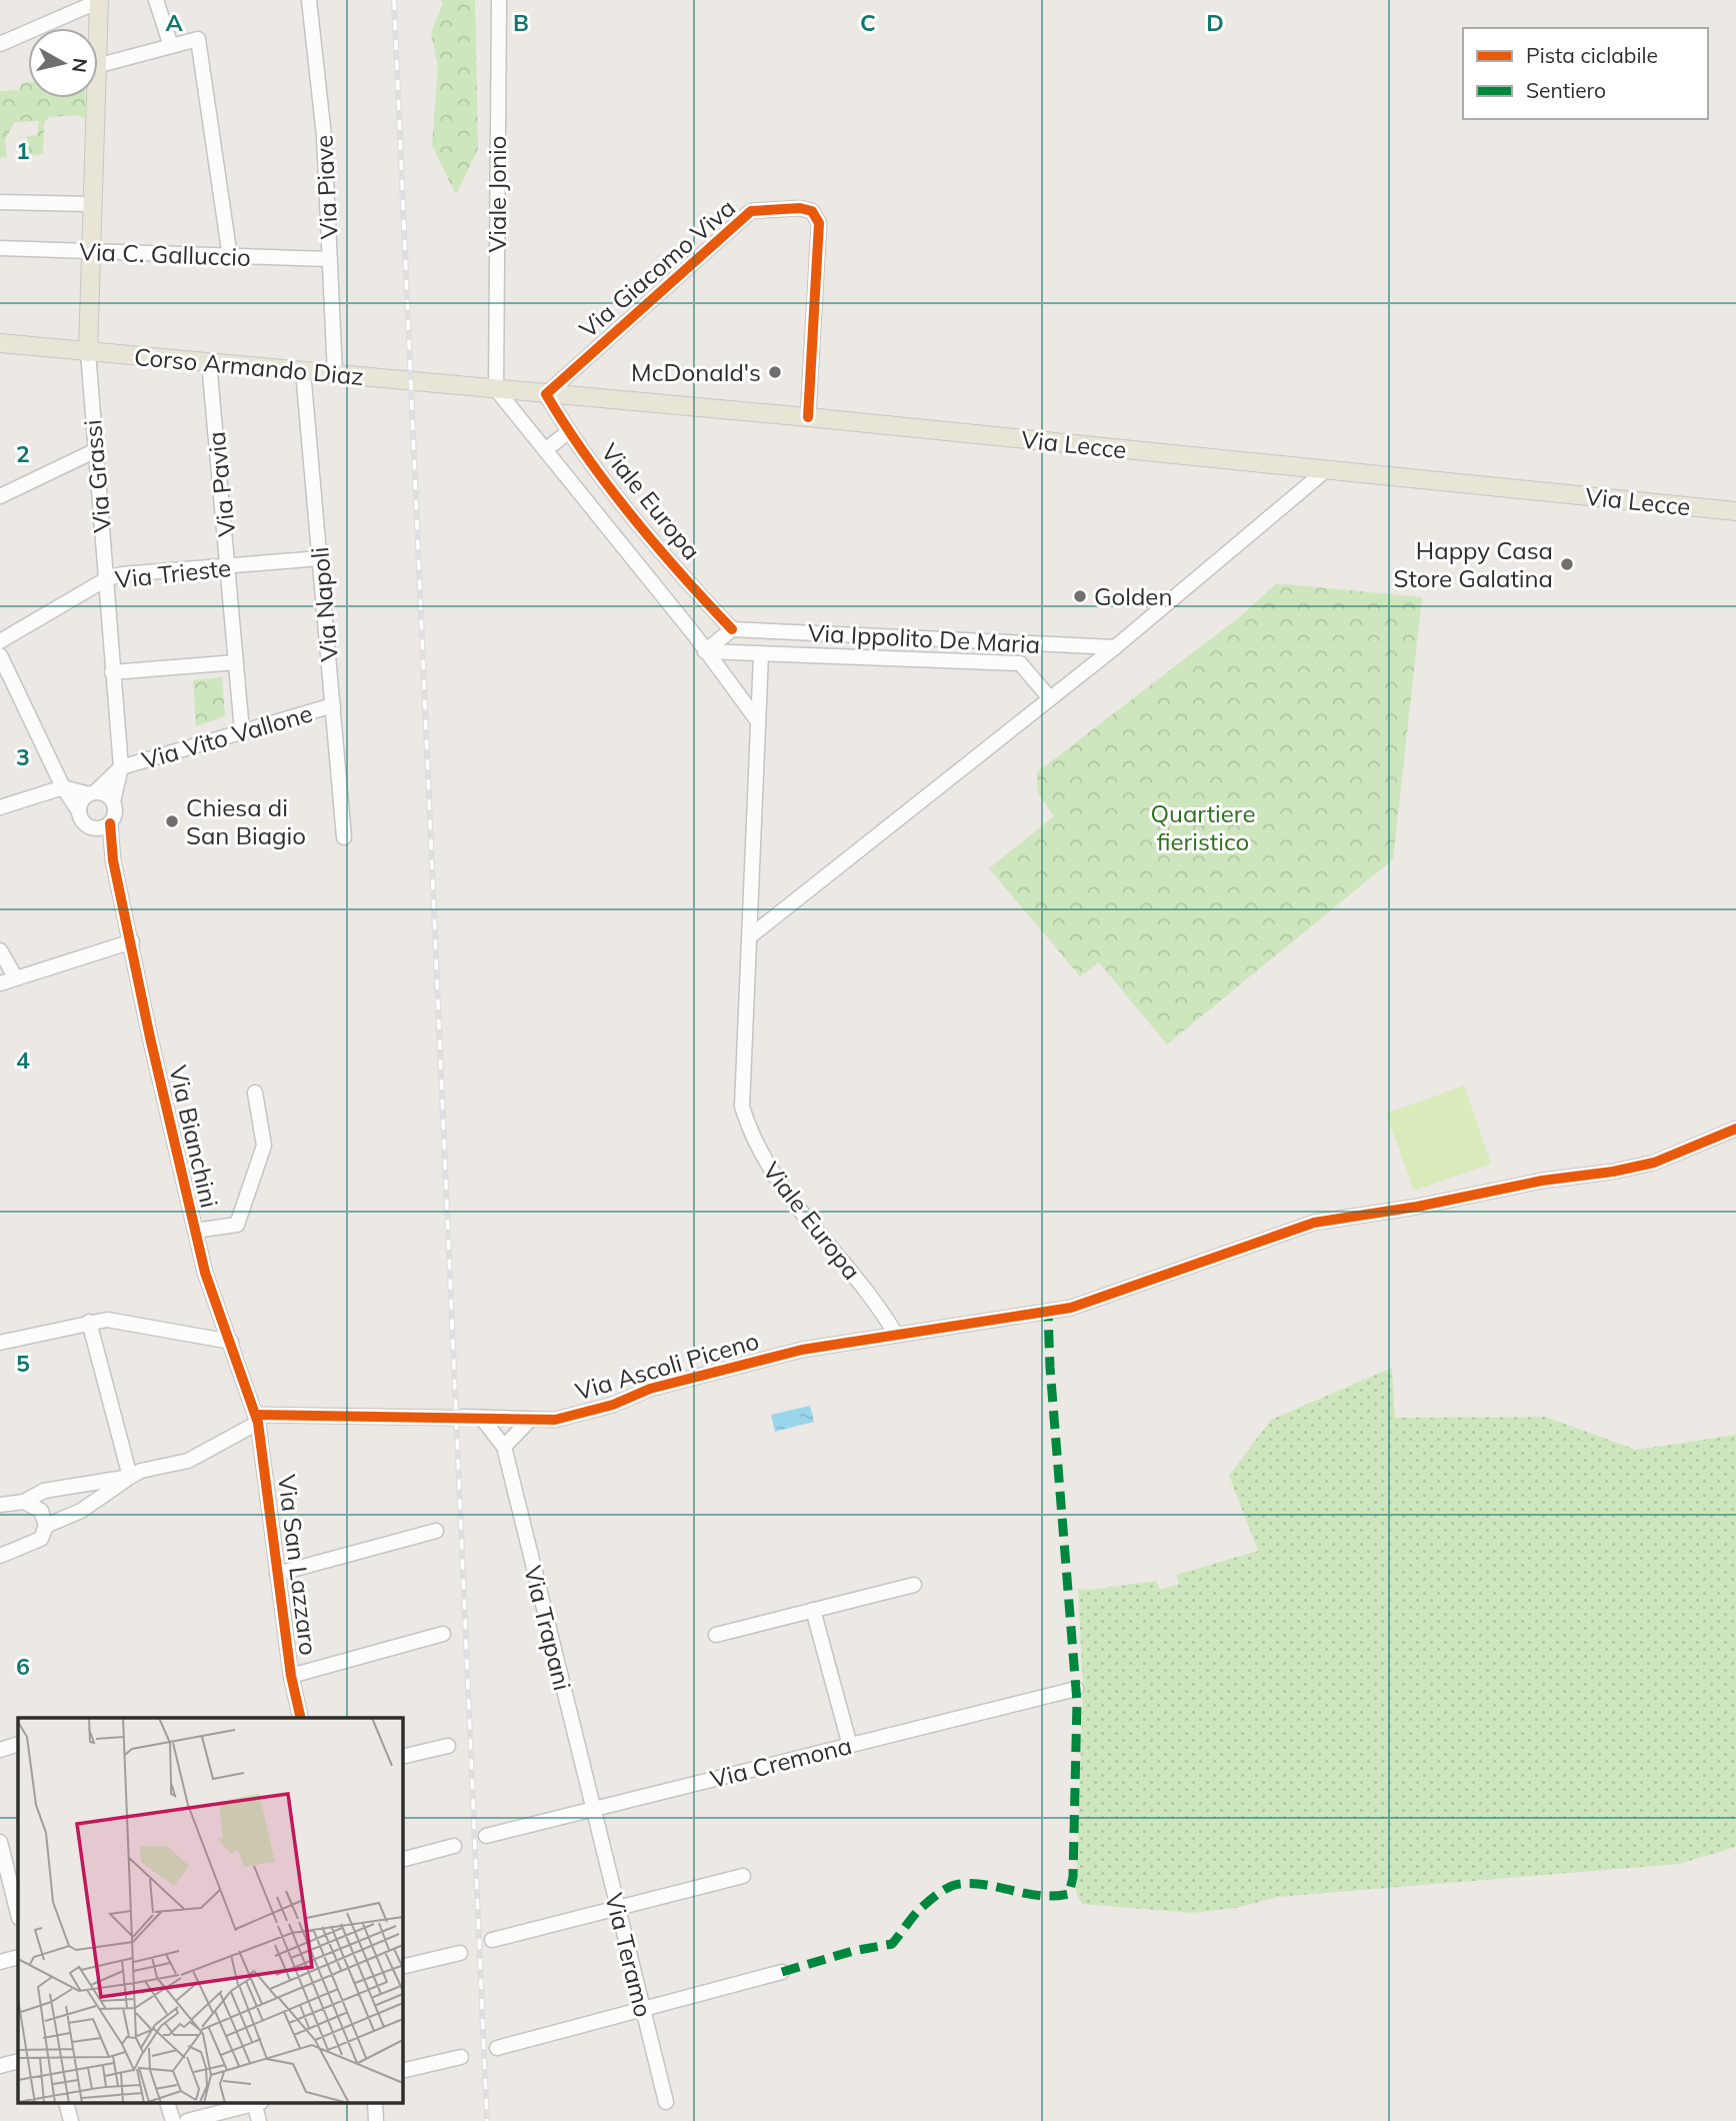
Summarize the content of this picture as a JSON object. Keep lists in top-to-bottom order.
{
  "streets": {
    "main road": ["Corso Armando Diaz", "Via Lecce"],
    "street": [
      "Via Piave",
      "Viale Jonio",
      "Via C. Galluccio",
      "Via Giacomo Viva",
      "Via Grassi",
      "Via Pavia",
      "Viale Europa",
      "Via Trieste",
      "Via Napoli",
      "Via Ippolito De Maria",
      "Via Vito Vallone",
      "Via Bianchini",
      "Via Ascoli Piceno",
      "Via San Lazzaro",
      "Via Trapani",
      "Via Cremona",
      "Via Teramo"
    ]
  },
  "crossings": [
    ["Via Piave", "Via C. Galluccio"],
    ["Via Piave", "Corso Armando Diaz"],
    ["Viale Jonio", "Via Lecce"],
    ["Viale Jonio", "Viale Europa"],
    ["Via Giacomo Viva", "Via Lecce"],
    ["Via Giacomo Viva", "Viale Europa"],
    ["Corso Armando Diaz", "Via Lecce"],
    ["Corso Armando Diaz", "Via Grassi"],
    ["Corso Armando Diaz", "Via Pavia"],
    ["Corso Armando Diaz", "Via Napoli"],
    ["Via Lecce", "Viale Europa"],
    ["Via Grassi", "Via Trieste"],
    ["Via Grassi", "Via Vito Vallone"],
    ["Via Pavia", "Via Trieste"],
    ["Via Pavia", "Via Vito Vallone"],
    ["Viale Europa", "Via Ippolito De Maria"],
    ["Viale Europa", "Via Ascoli Piceno"],
    ["Via Trieste", "Via Napoli"],
    ["Via Napoli", "Via Vito Vallone"],
    ["Via Bianchini", "Via Ascoli Piceno"],
    ["Via Bianchini", "Via San Lazzaro"],
    ["Via Ascoli Piceno", "Via San Lazzaro"],
    ["Via Ascoli Piceno", "Via Trapani"],
    ["Via Trapani", "Via Cremona"],
    ["Via Trapani", "Via Teramo"],
    ["Via Cremona", "Via Teramo"]
  ],
  "parks": ["Quartiere fieristico"],
  "places": [
    "McDonald's",
    "Happy Casa Store Galatina",
    "Golden",
    "Chiesa di San Biagio"
  ],
  "legend": ["Pista ciclabile", "Sentiero"],
  "north": "right",
  "grid": {
    "columns": [
      "A",
      "B",
      "C",
      "D"
    ],
    "rows": [
      "1",
      "2",
      "3",
      "4",
      "5",
      "6"
    ]
  }
}
